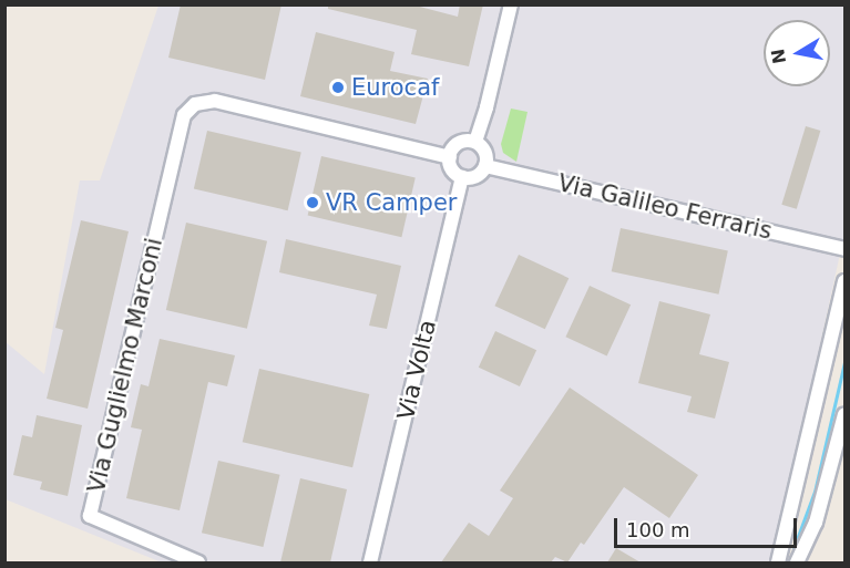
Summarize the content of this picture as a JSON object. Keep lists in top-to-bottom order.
{
  "streets": {
    "street": ["Via Galileo Ferraris", "Via Guglielmo Marconi", "Via Volta"]
  },
  "crossings": [
    ["Via Galileo Ferraris", "Via Guglielmo Marconi"],
    ["Via Galileo Ferraris", "Via Volta"],
    ["Via Guglielmo Marconi", "Via Volta"]
  ],
  "places": ["Eurocaf", "VR Camper"],
  "scale_bar": "100 m",
  "north": "left"
}
